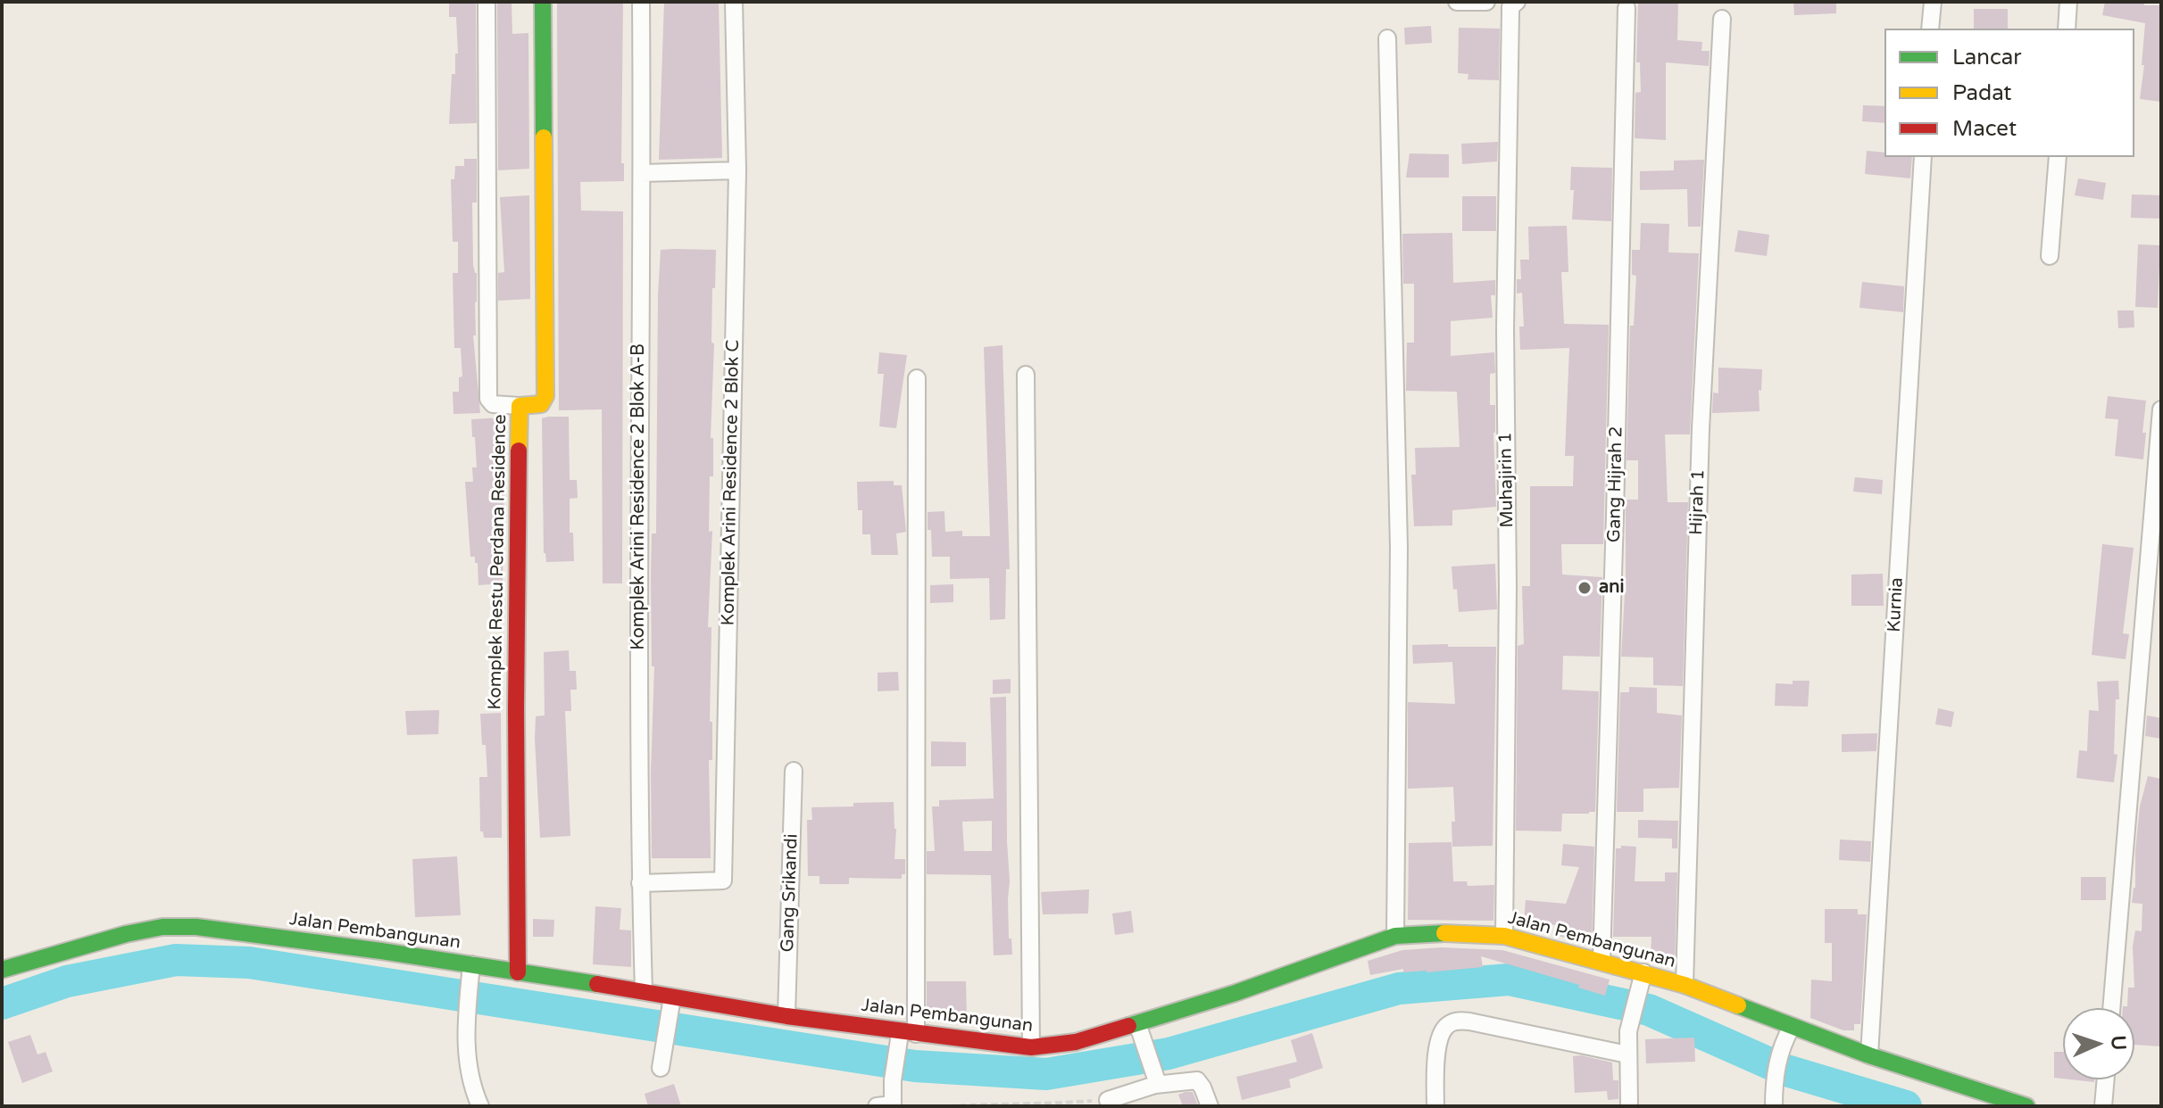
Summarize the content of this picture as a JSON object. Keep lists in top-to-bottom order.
{
  "streets": {
    "street": [
      "Muhajirin 1",
      "Komplek Arini Residence 2 Blok C",
      "Gang Hijrah 2",
      "Komplek Arini Residence 2 Blok A-B",
      "Hijrah 1",
      "Komplek Restu Perdana Residence",
      "Kurnia",
      "Gang Srikandi",
      "Jalan Pembangunan"
    ]
  },
  "crossings": [
    ["Muhajirin 1", "Jalan Pembangunan"],
    ["Komplek Arini Residence 2 Blok C", "Komplek Arini Residence 2 Blok A-B"],
    ["Gang Hijrah 2", "Jalan Pembangunan"],
    ["Komplek Arini Residence 2 Blok A-B", "Jalan Pembangunan"],
    ["Hijrah 1", "Jalan Pembangunan"],
    ["Komplek Restu Perdana Residence", "Jalan Pembangunan"],
    ["Kurnia", "Jalan Pembangunan"],
    ["Gang Srikandi", "Jalan Pembangunan"]
  ],
  "places": ["ani"],
  "legend": ["Lancar", "Padat", "Macet"],
  "north": "right"
}
